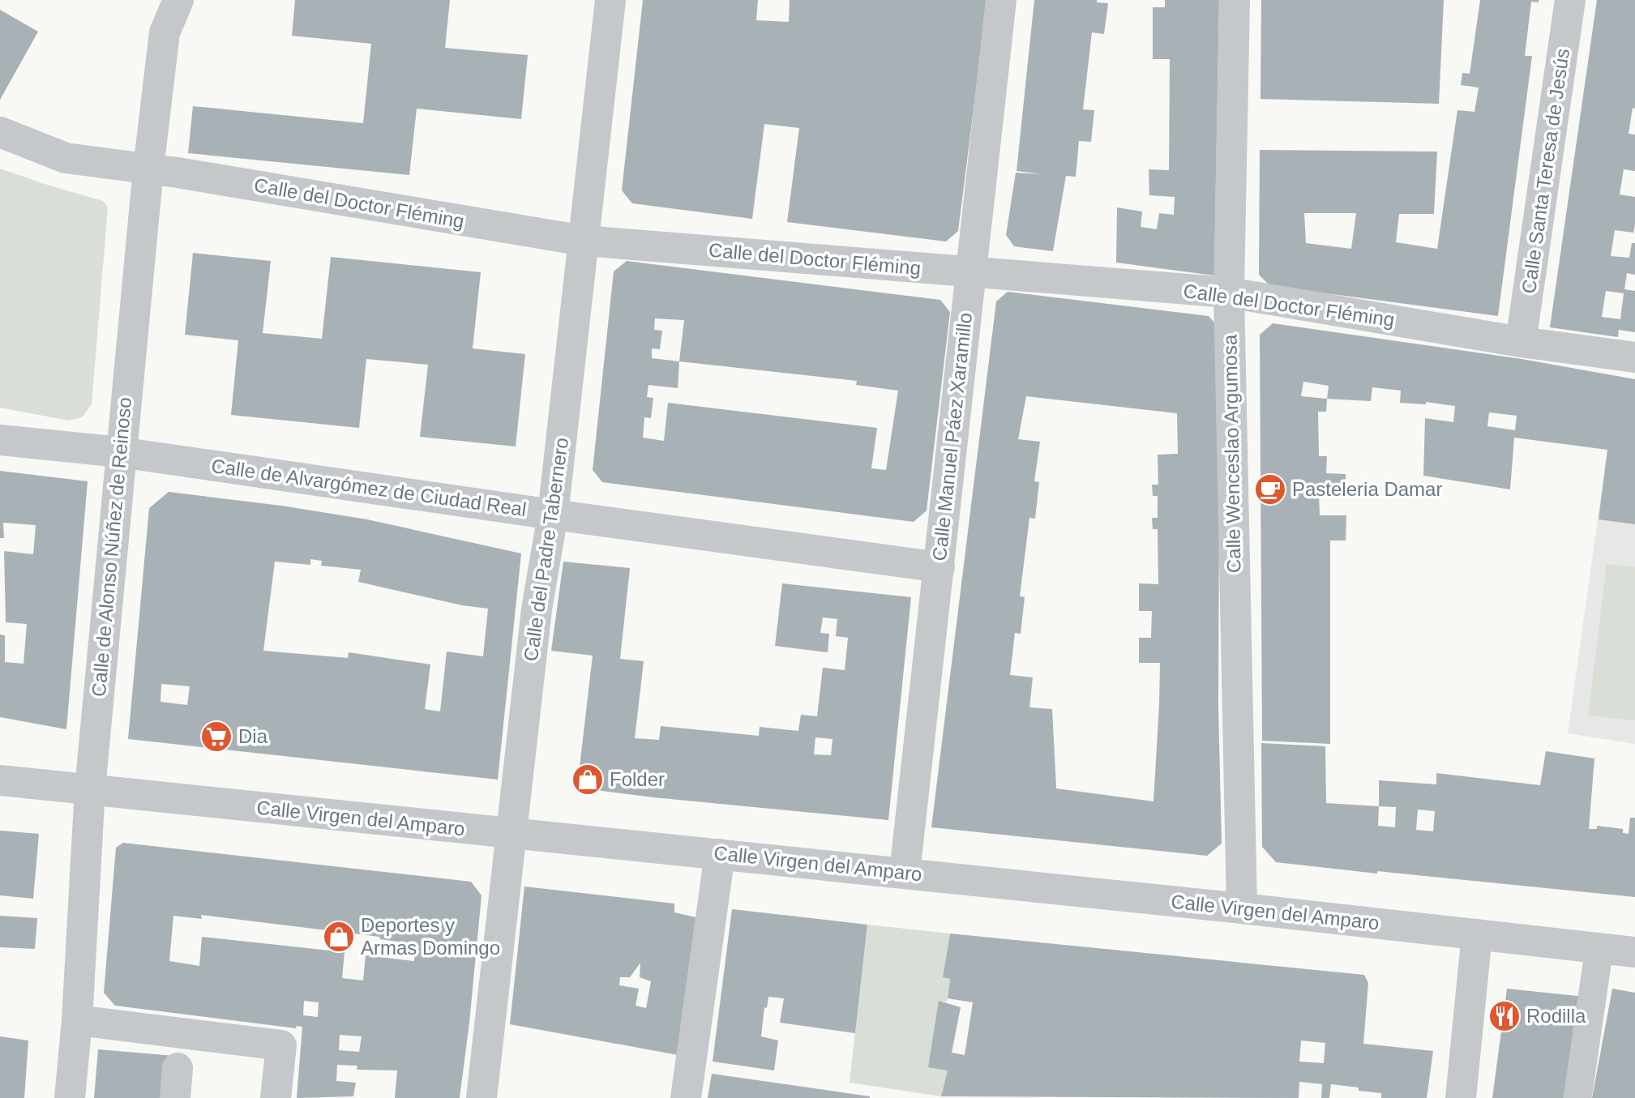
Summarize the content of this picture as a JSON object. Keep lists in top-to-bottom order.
{
  "streets": {
    "street": [
      "Calle Santa Teresa de Jesús",
      "Calle del Doctor Fléming",
      "Calle Manuel Páez Xaramillo",
      "Calle Wenceslao Argumosa",
      "Calle de Alvargómez de Ciudad Real",
      "Calle de Alonso Núñez de Reinoso",
      "Calle del Padre Tabernero",
      "Calle Virgen del Amparo"
    ]
  },
  "crossings": [
    ["Calle Santa Teresa de Jesús", "Calle del Doctor Fléming"],
    ["Calle del Doctor Fléming", "Calle Manuel Páez Xaramillo"],
    ["Calle del Doctor Fléming", "Calle Wenceslao Argumosa"],
    ["Calle del Doctor Fléming", "Calle de Alonso Núñez de Reinoso"],
    ["Calle del Doctor Fléming", "Calle del Padre Tabernero"],
    ["Calle Manuel Páez Xaramillo", "Calle de Alvargómez de Ciudad Real"],
    ["Calle Manuel Páez Xaramillo", "Calle Virgen del Amparo"],
    ["Calle Wenceslao Argumosa", "Calle Virgen del Amparo"],
    ["Calle de Alvargómez de Ciudad Real", "Calle de Alonso Núñez de Reinoso"],
    ["Calle de Alvargómez de Ciudad Real", "Calle del Padre Tabernero"],
    ["Calle de Alonso Núñez de Reinoso", "Calle Virgen del Amparo"],
    ["Calle del Padre Tabernero", "Calle Virgen del Amparo"]
  ],
  "places": {
    "cafe": ["Pasteleria Damar"],
    "supermarket": ["Dia"],
    "shop": ["Folder", "Deportes y Armas Domingo"],
    "restaurant": ["Rodilla"]
  }
}
